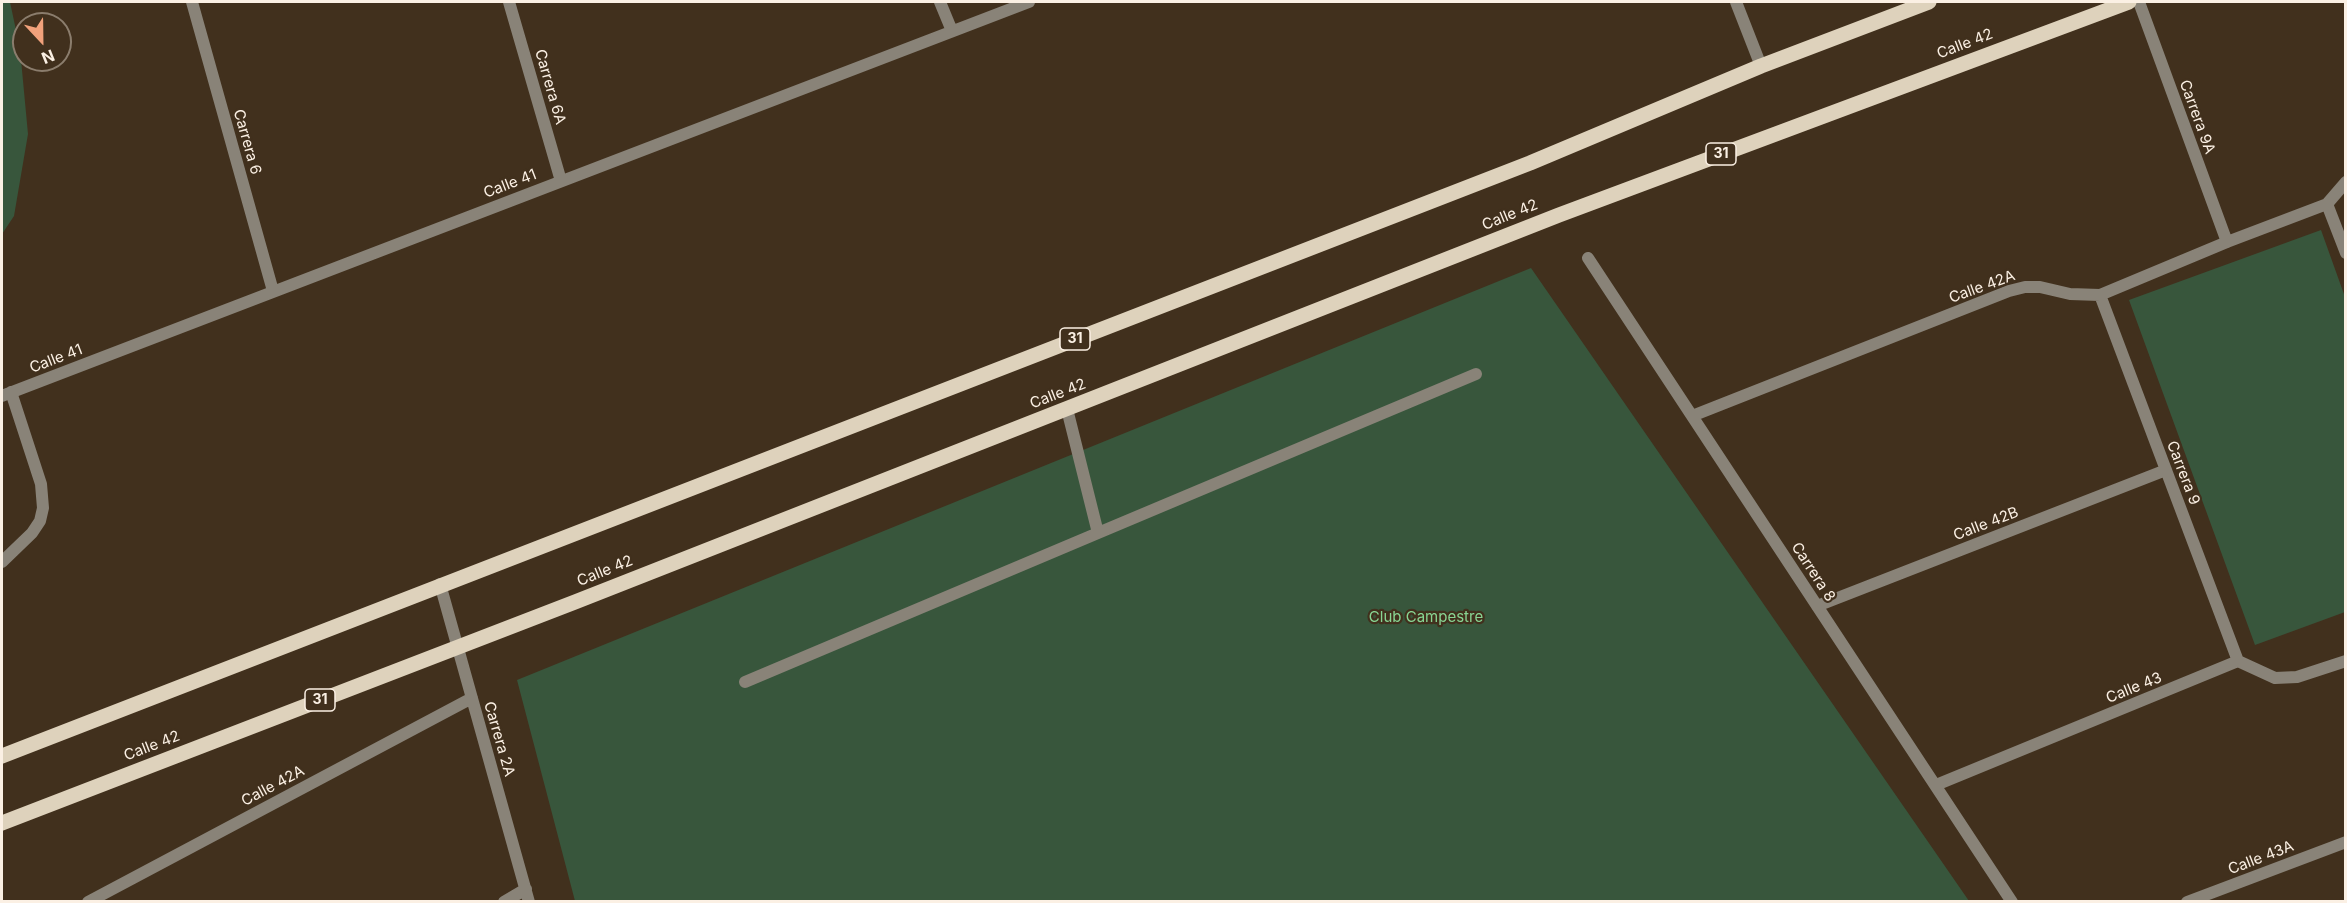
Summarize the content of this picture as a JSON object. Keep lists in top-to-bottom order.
{
  "streets": {
    "main road": ["Calle 42", "31"],
    "street": [
      "Carrera 6A",
      "Carrera 9A",
      "Carrera 6",
      "Calle 41",
      "Calle 42A",
      "Carrera 9",
      "Calle 42B",
      "Carrera 8",
      "Calle 43",
      "Carrera 2A",
      "Calle 43A"
    ]
  },
  "crossings": [
    ["Calle 42", "Carrera 2A"],
    ["Carrera 6A", "Calle 41"],
    ["Carrera 9A", "Calle 42A"],
    ["Carrera 6", "Calle 41"],
    ["31", "Carrera 2A"],
    ["Calle 42A", "Carrera 9"],
    ["Calle 42A", "Carrera 8"],
    ["Calle 42A", "Carrera 2A"],
    ["Carrera 9", "Calle 42B"],
    ["Carrera 9", "Calle 43"],
    ["Calle 42B", "Carrera 8"],
    ["Carrera 8", "Calle 43"]
  ],
  "parks": ["Club Campestre"],
  "north": "bottom"
}
